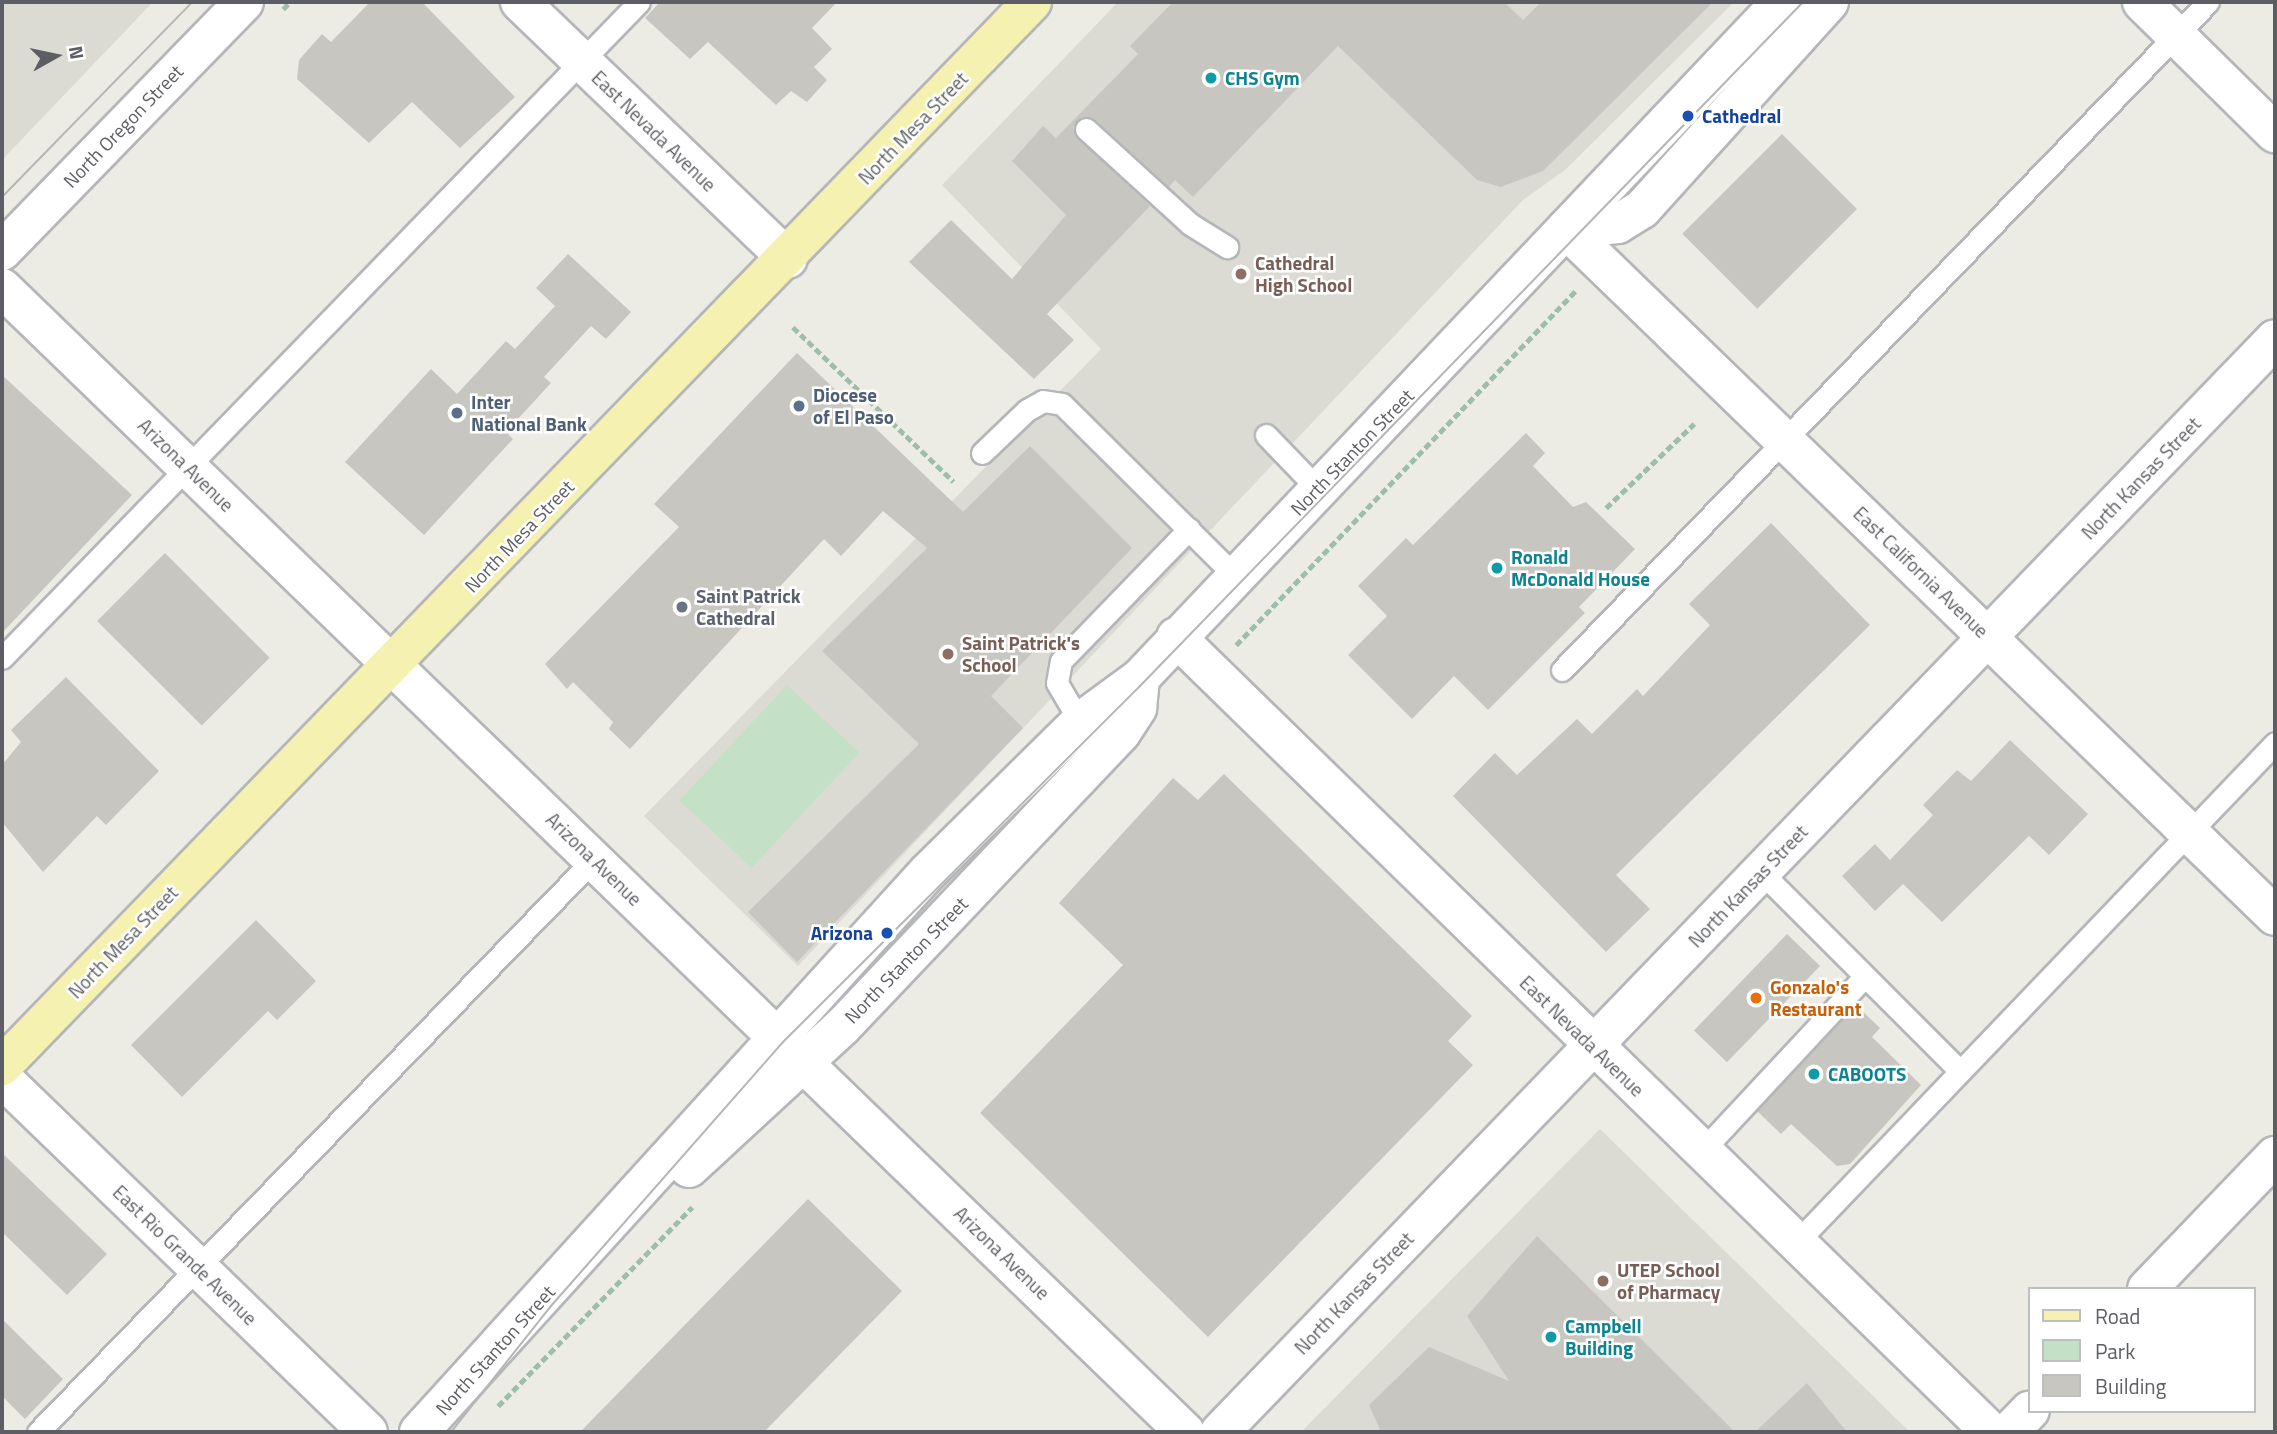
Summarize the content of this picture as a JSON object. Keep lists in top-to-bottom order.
{
  "streets": {
    "main road": ["North Mesa Street"],
    "street": [
      "North Oregon Street",
      "East Nevada Avenue",
      "North Stanton Street",
      "Arizona Avenue",
      "North Kansas Street",
      "East California Avenue",
      "East Rio Grande Avenue"
    ]
  },
  "crossings": [
    ["North Mesa Street", "East Nevada Avenue"],
    ["North Mesa Street", "Arizona Avenue"],
    ["East Nevada Avenue", "North Stanton Street"],
    ["East Nevada Avenue", "North Kansas Street"],
    ["North Stanton Street", "Arizona Avenue"],
    ["North Stanton Street", "East California Avenue"],
    ["North Kansas Street", "East California Avenue"]
  ],
  "places": [
    "CHS Gym",
    "Cathedral",
    "Cathedral High School",
    "Diocese of El Paso",
    "Inter National Bank",
    "Ronald McDonald House",
    "Saint Patrick Cathedral",
    "Saint Patrick's School",
    "Arizona",
    "Gonzalo's Restaurant",
    "CABOOTS",
    "UTEP School of Pharmacy",
    "Campbell Building"
  ],
  "legend": ["Road", "Park", "Building"],
  "north": "right"
}
